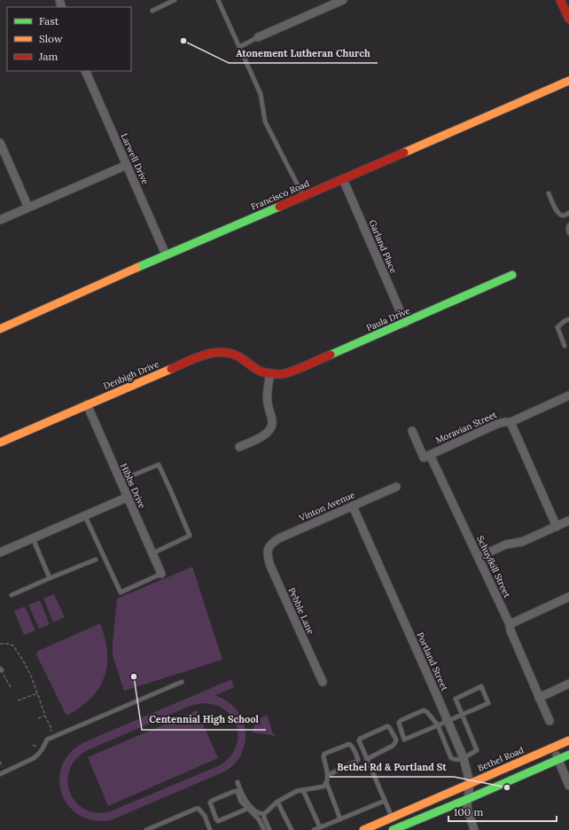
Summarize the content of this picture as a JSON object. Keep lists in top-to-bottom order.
{
  "streets": {
    "street": [
      "Larwell Drive",
      "Francisco Road",
      "Garland Place",
      "Paula Drive",
      "Denbigh Drive",
      "Moravian Street",
      "Hibbs Drive",
      "Vinton Avenue",
      "Schuylkill Street",
      "Pebble Lane",
      "Portland Street",
      "Bethel Road"
    ]
  },
  "crossings": [
    ["Larwell Drive", "Francisco Road"],
    ["Francisco Road", "Garland Place"],
    ["Garland Place", "Paula Drive"],
    ["Paula Drive", "Denbigh Drive"],
    ["Denbigh Drive", "Hibbs Drive"],
    ["Moravian Street", "Schuylkill Street"],
    ["Vinton Avenue", "Pebble Lane"],
    ["Vinton Avenue", "Portland Street"],
    ["Portland Street", "Bethel Road"]
  ],
  "places": ["Atonement Lutheran Church", "Centennial High School", "Bethel Rd & Portland St"],
  "legend": ["Fast", "Slow", "Jam"],
  "scale_bar": "100 m"
}
